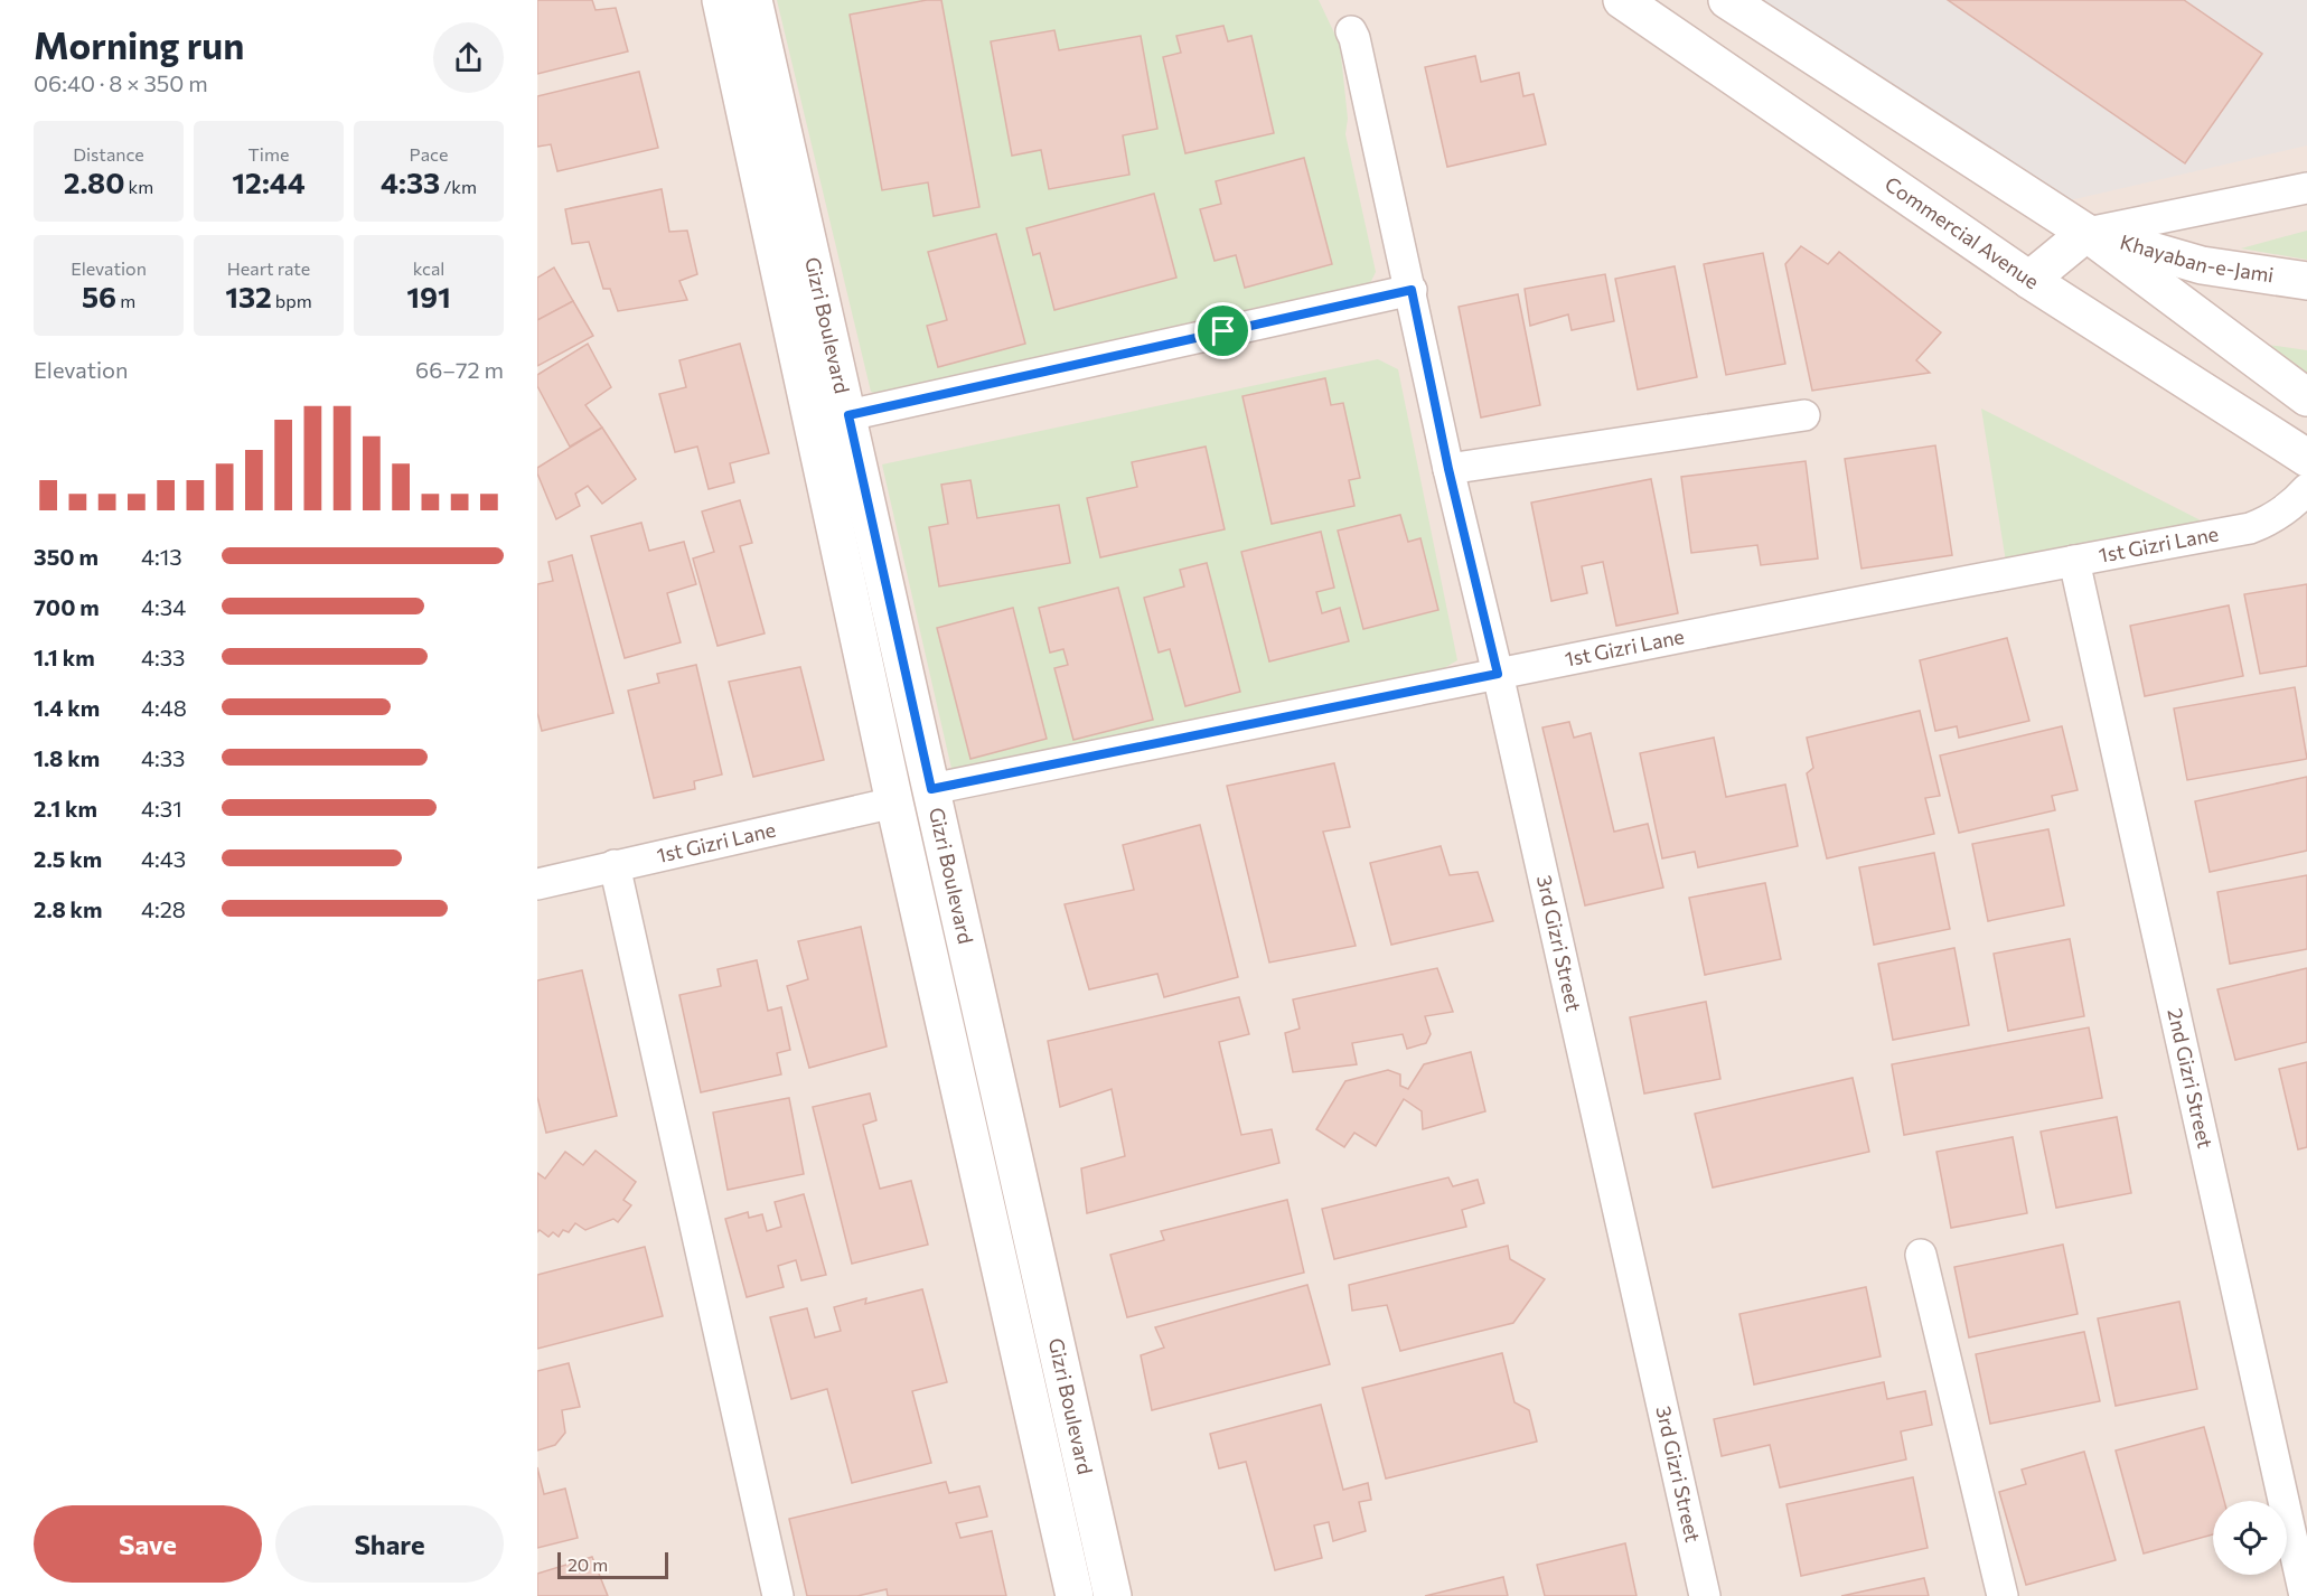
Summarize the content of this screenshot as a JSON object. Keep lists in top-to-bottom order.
{
  "streets": {
    "main road": ["Commercial Avenue", "Khayaban-e-Jami", "Gizri Boulevard"],
    "street": ["1st Gizri Lane", "3rd Gizri Street", "2nd Gizri Street"]
  },
  "crossings": [
    ["Gizri Boulevard", "1st Gizri Lane"],
    ["1st Gizri Lane", "3rd Gizri Street"],
    ["1st Gizri Lane", "2nd Gizri Street"]
  ],
  "scale_bar": "20 m",
  "page": {
    "heading": ["Morning run", "06:40 · 8 × 350 m"],
    "stats": [
      ["Distance", "2.80 km"],
      ["Time", "12:44"],
      ["Pace", "4:33 /km"],
      ["Elevation", "56 m"],
      ["Heart rate", "132 bpm"],
      ["kcal", "191"]
    ],
    "chart": ["Elevation", "66–72 m"],
    "list": [
      {
        "name": "350 m",
        "note": "4:13"
      },
      {
        "name": "700 m",
        "note": "4:34"
      },
      {
        "name": "1.1 km",
        "note": "4:33"
      },
      {
        "name": "1.4 km",
        "note": "4:48"
      },
      {
        "name": "1.8 km",
        "note": "4:33"
      },
      {
        "name": "2.1 km",
        "note": "4:31"
      },
      {
        "name": "2.5 km",
        "note": "4:43"
      },
      {
        "name": "2.8 km",
        "note": "4:28"
      }
    ],
    "buttons": ["Save", "Share"],
    "scale": "20 m"
  }
}
